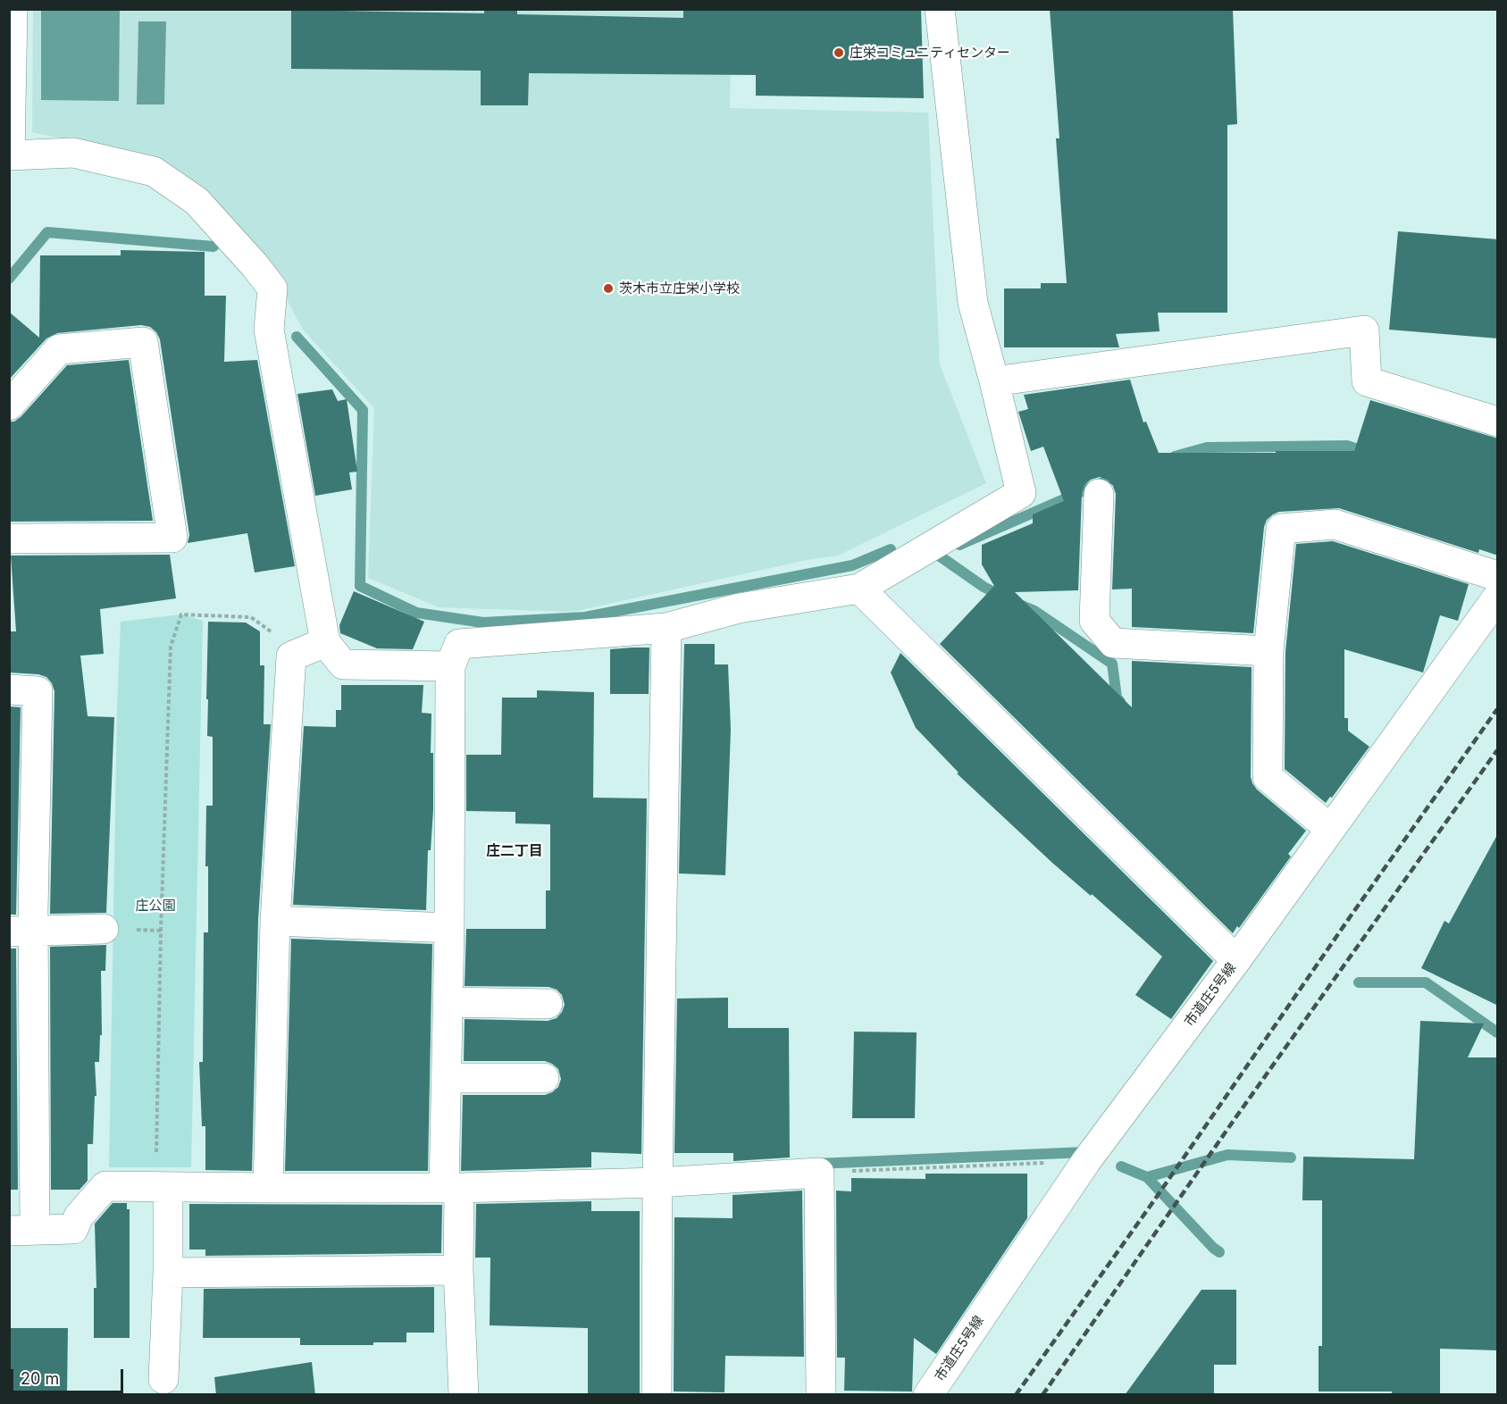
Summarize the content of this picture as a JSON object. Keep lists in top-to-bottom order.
{
  "streets": {
    "street": ["市道庄5号線"]
  },
  "districts": ["庄二丁目"],
  "parks": ["庄公園"],
  "places": ["庄栄コミュニティセンター", "茨木市立庄栄小学校"],
  "scale_bar": "20 m"
}
